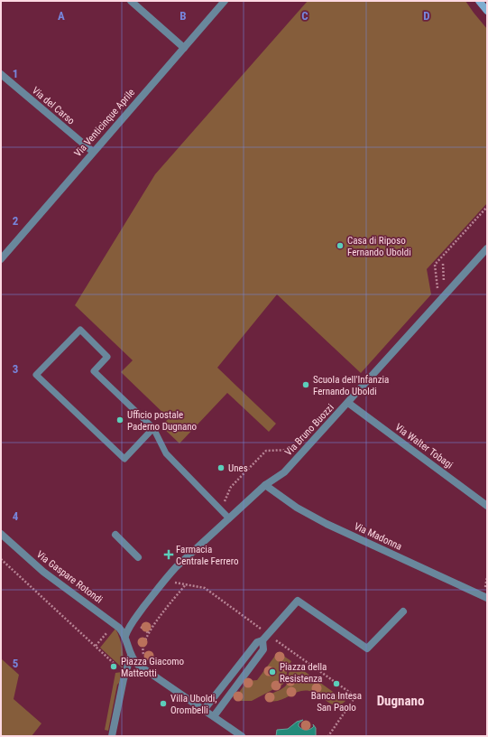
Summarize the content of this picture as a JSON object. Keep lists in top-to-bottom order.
{
  "streets": {
    "street": [
      "Via del Carso",
      "Via Venticinque Aprile",
      "Via Bruno Buozzi",
      "Via Walter Tobagi",
      "Via Madonna",
      "Via Gaspare Rotondi"
    ]
  },
  "crossings": [
    ["Via del Carso", "Via Venticinque Aprile"],
    ["Via Bruno Buozzi", "Via Walter Tobagi"],
    ["Via Bruno Buozzi", "Via Madonna"],
    ["Via Bruno Buozzi", "Via Gaspare Rotondi"]
  ],
  "districts": ["Dugnano"],
  "places": {
    "other": [
      "Casa di Riposo Fernando Uboldi",
      "Scuola dell'Infanzia Fernando Uboldi",
      "Ufficio postale Paderno Dugnano",
      "Unes",
      "Piazza Giacomo Matteotti",
      "Piazza della Resistenza",
      "Banca Intesa San Paolo",
      "Villa Uboldi, Orombelli"
    ],
    "health": ["Farmacia Centrale Ferrero"]
  },
  "grid": {
    "columns": [
      "A",
      "B",
      "C",
      "D"
    ],
    "rows": [
      "1",
      "2",
      "3",
      "4",
      "5"
    ]
  }
}
